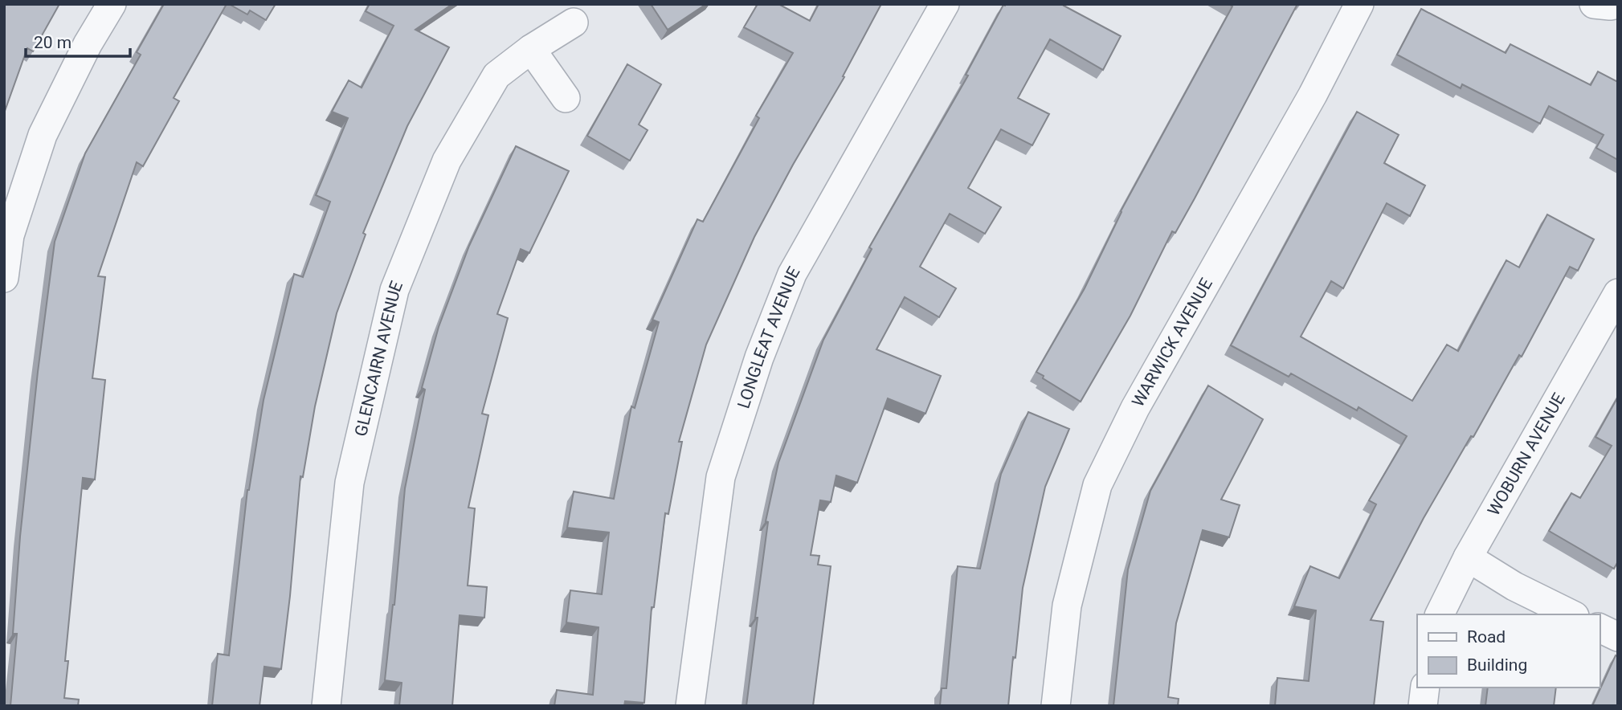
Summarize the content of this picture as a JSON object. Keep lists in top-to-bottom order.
{
  "streets": {
    "street": [
      "LONGLEAT AVENUE",
      "WARWICK AVENUE",
      "GLENCAIRN AVENUE",
      "WOBURN AVENUE"
    ]
  },
  "legend": ["Road", "Building"],
  "scale_bar": "20 m"
}
